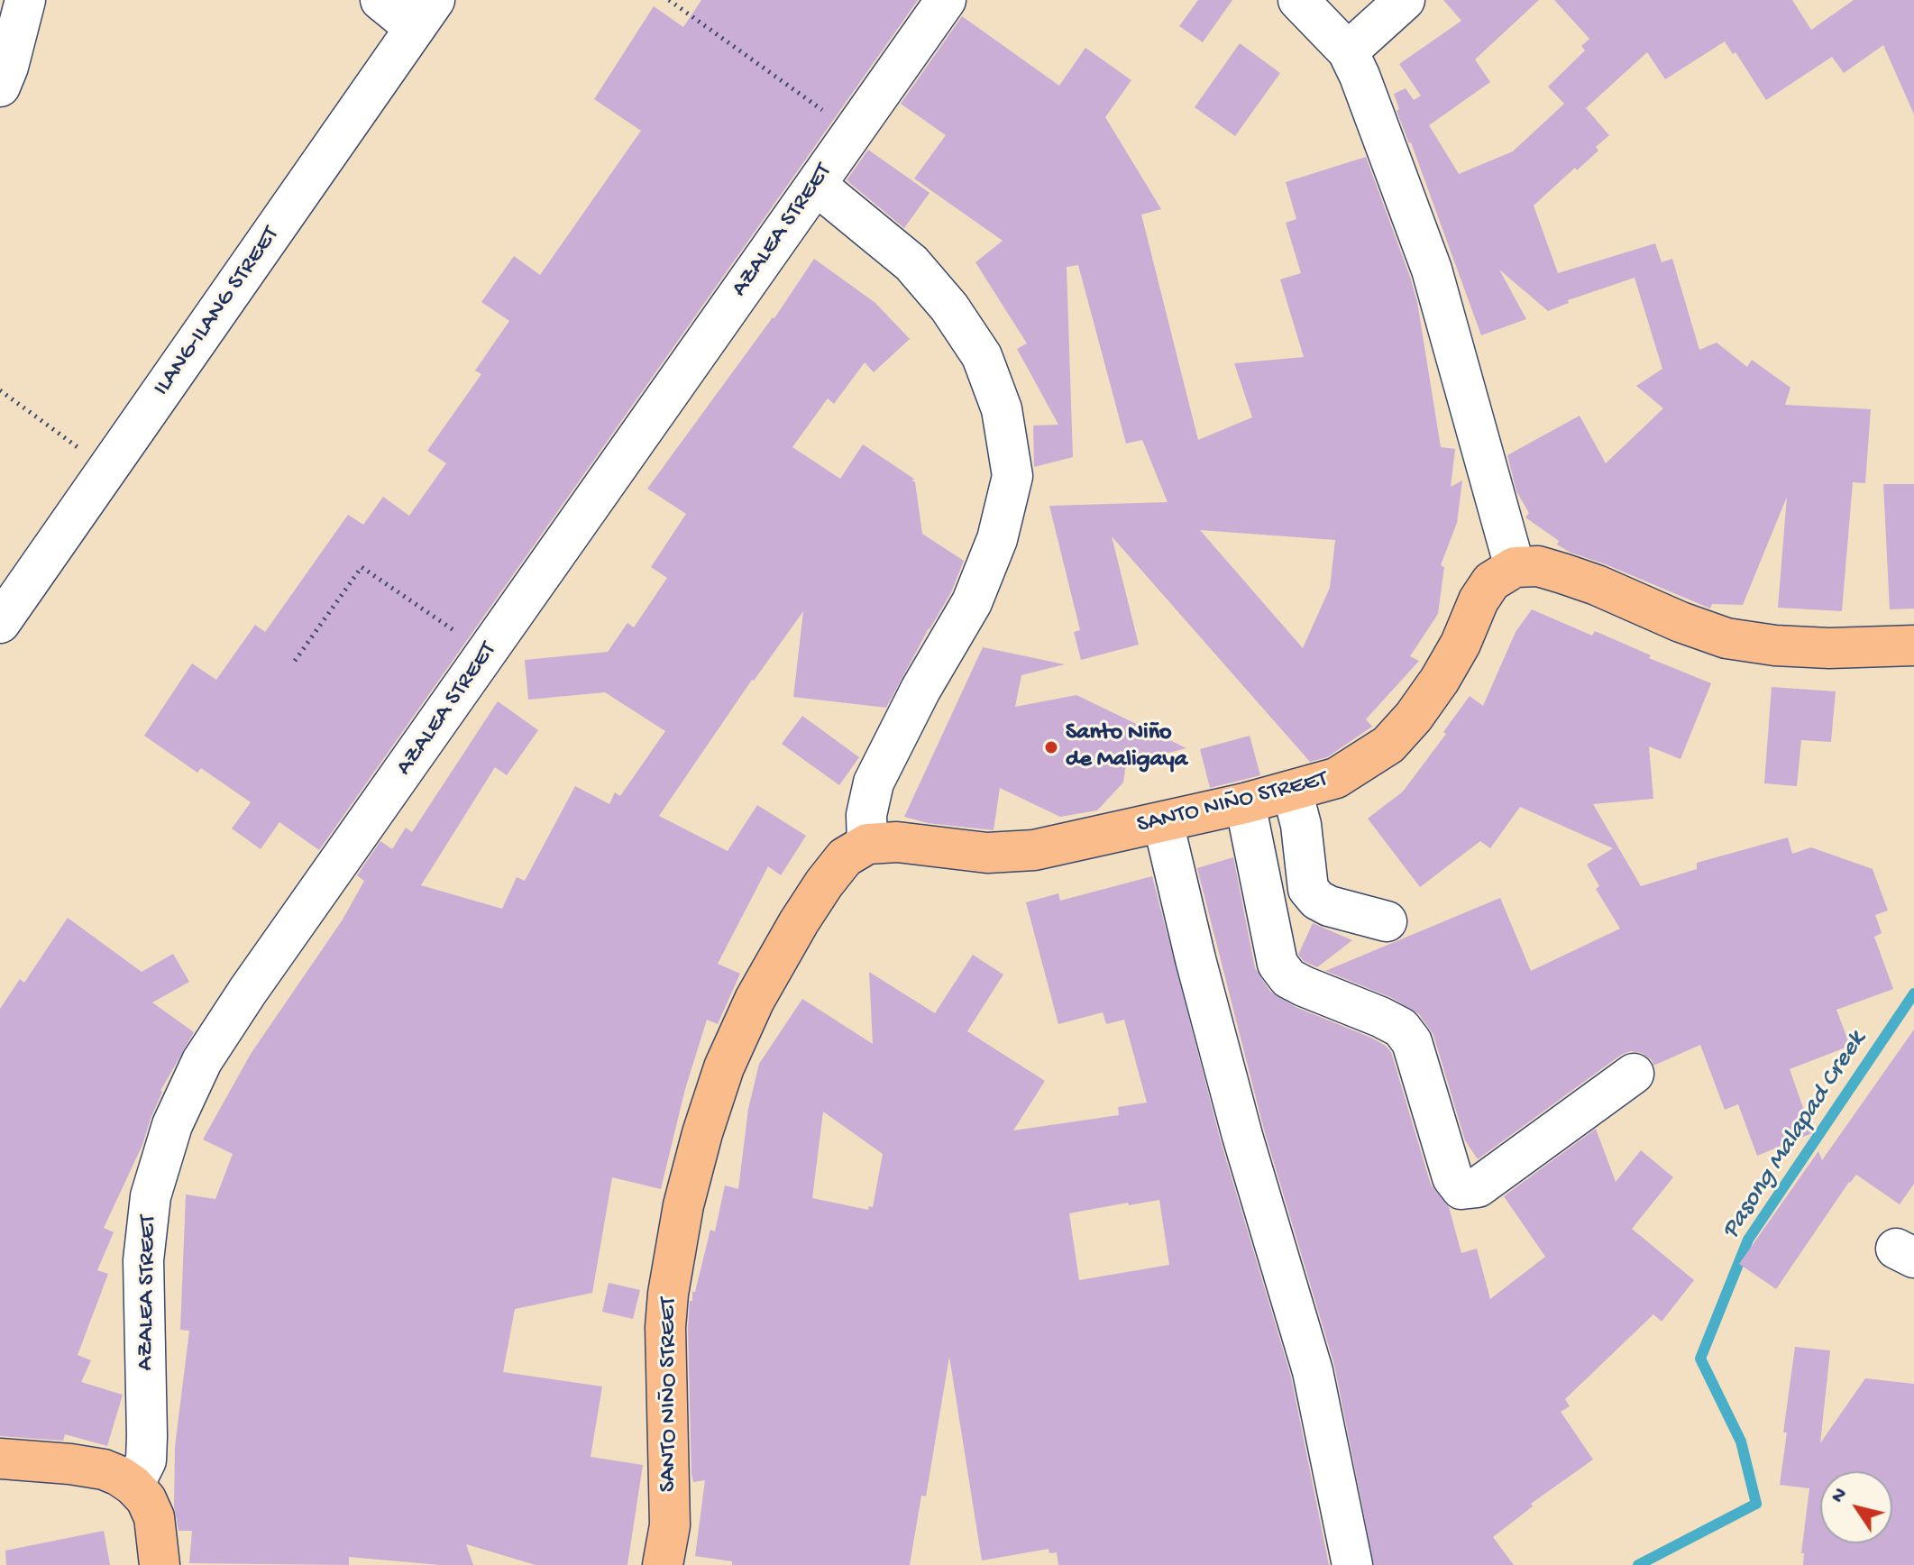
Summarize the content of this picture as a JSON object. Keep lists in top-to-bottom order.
{
  "streets": {
    "main road": ["SANTO NIÑO STREET"],
    "street": ["AZALEA STREET", "ILANG-ILANG STREET"]
  },
  "water": ["Pasong Malapad Creek"],
  "places": ["Santo Niño de Maligaya"],
  "north": "top left"
}
